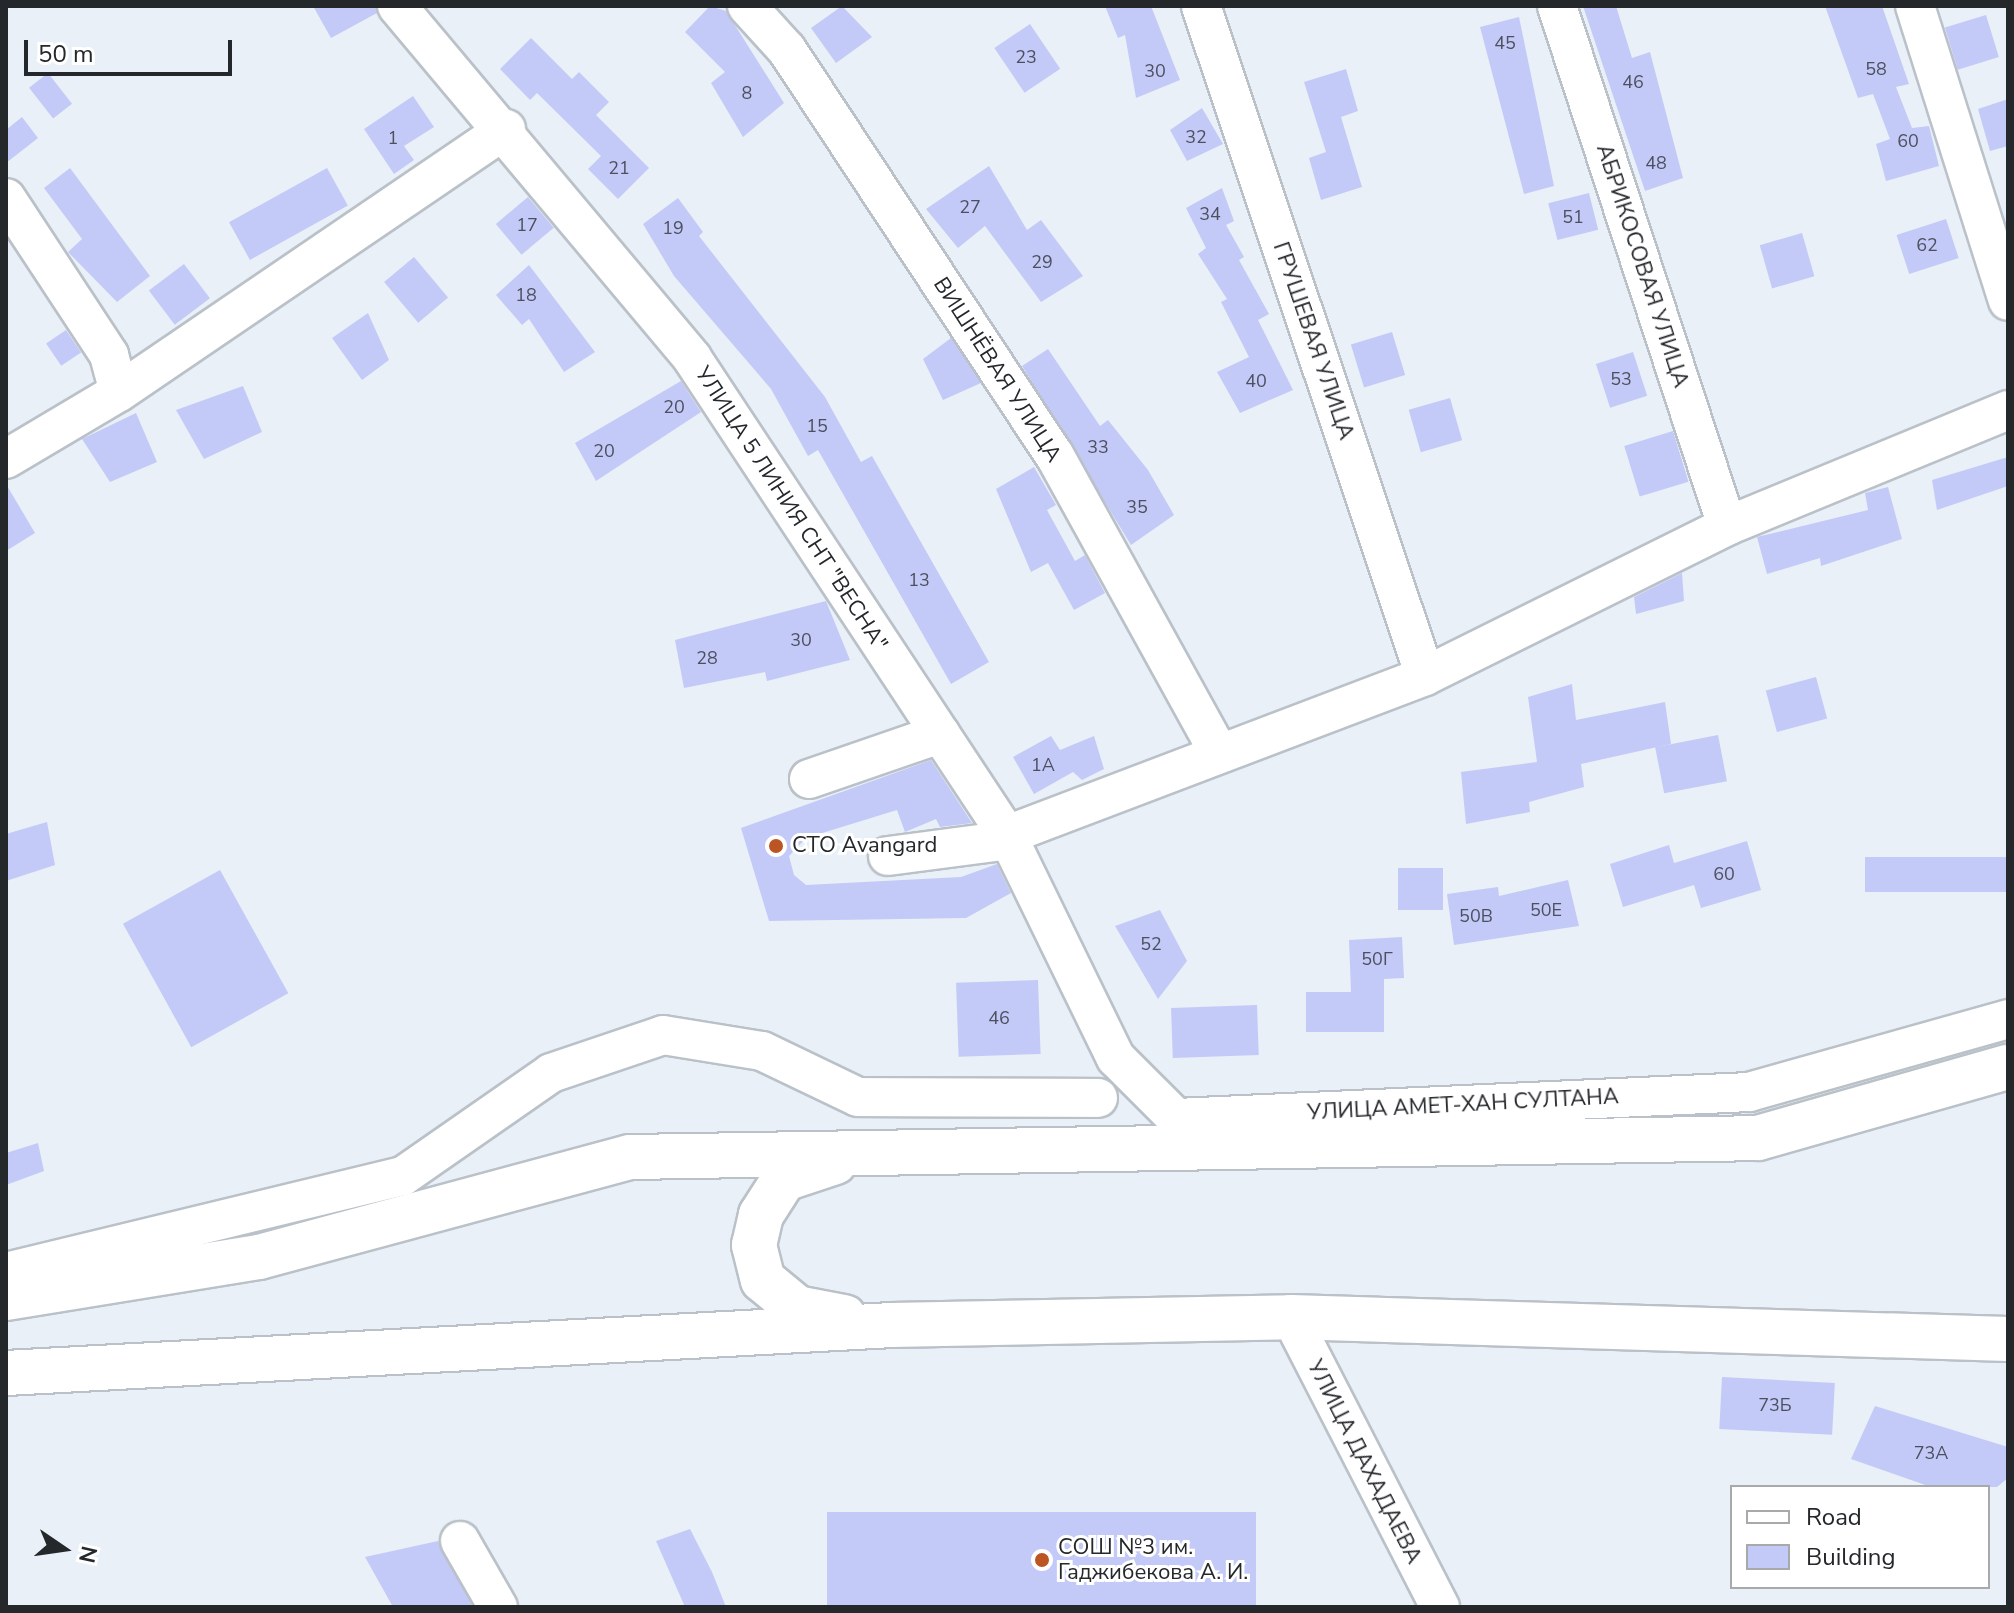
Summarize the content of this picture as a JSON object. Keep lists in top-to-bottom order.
{
  "streets": {
    "street": [
      "АБРИКОСОВАЯ УЛИЦА",
      "ГРУШЕВАЯ УЛИЦА",
      "ВИШНЁВАЯ УЛИЦА",
      "УЛИЦА 5 ЛИНИЯ СНТ \"ВЕСНА\"",
      "УЛИЦА АМЕТ-ХАН СУЛТАНА",
      "УЛИЦА ДАХАДАЕВА"
    ]
  },
  "crossings": [
    ["УЛИЦА 5 ЛИНИЯ СНТ \"ВЕСНА\"", "УЛИЦА АМЕТ-ХАН СУЛТАНА"]
  ],
  "places": ["СТО Avangard", "СОШ №3 им. Гаджибекова А. И."],
  "house_numbers": [
    "45",
    "23",
    "58",
    "30",
    "46",
    "8",
    "32",
    "1",
    "60",
    "48",
    "21",
    "27",
    "34",
    "51",
    "17",
    "19",
    "62",
    "29",
    "18",
    "53",
    "40",
    "20",
    "15",
    "33",
    "20",
    "35",
    "13",
    "30",
    "28",
    "1А",
    "60",
    "50Е",
    "50В",
    "52",
    "50Г",
    "46",
    "73Б",
    "73А"
  ],
  "legend": ["Road", "Building"],
  "scale_bar": "50 m",
  "north": "right"
}
